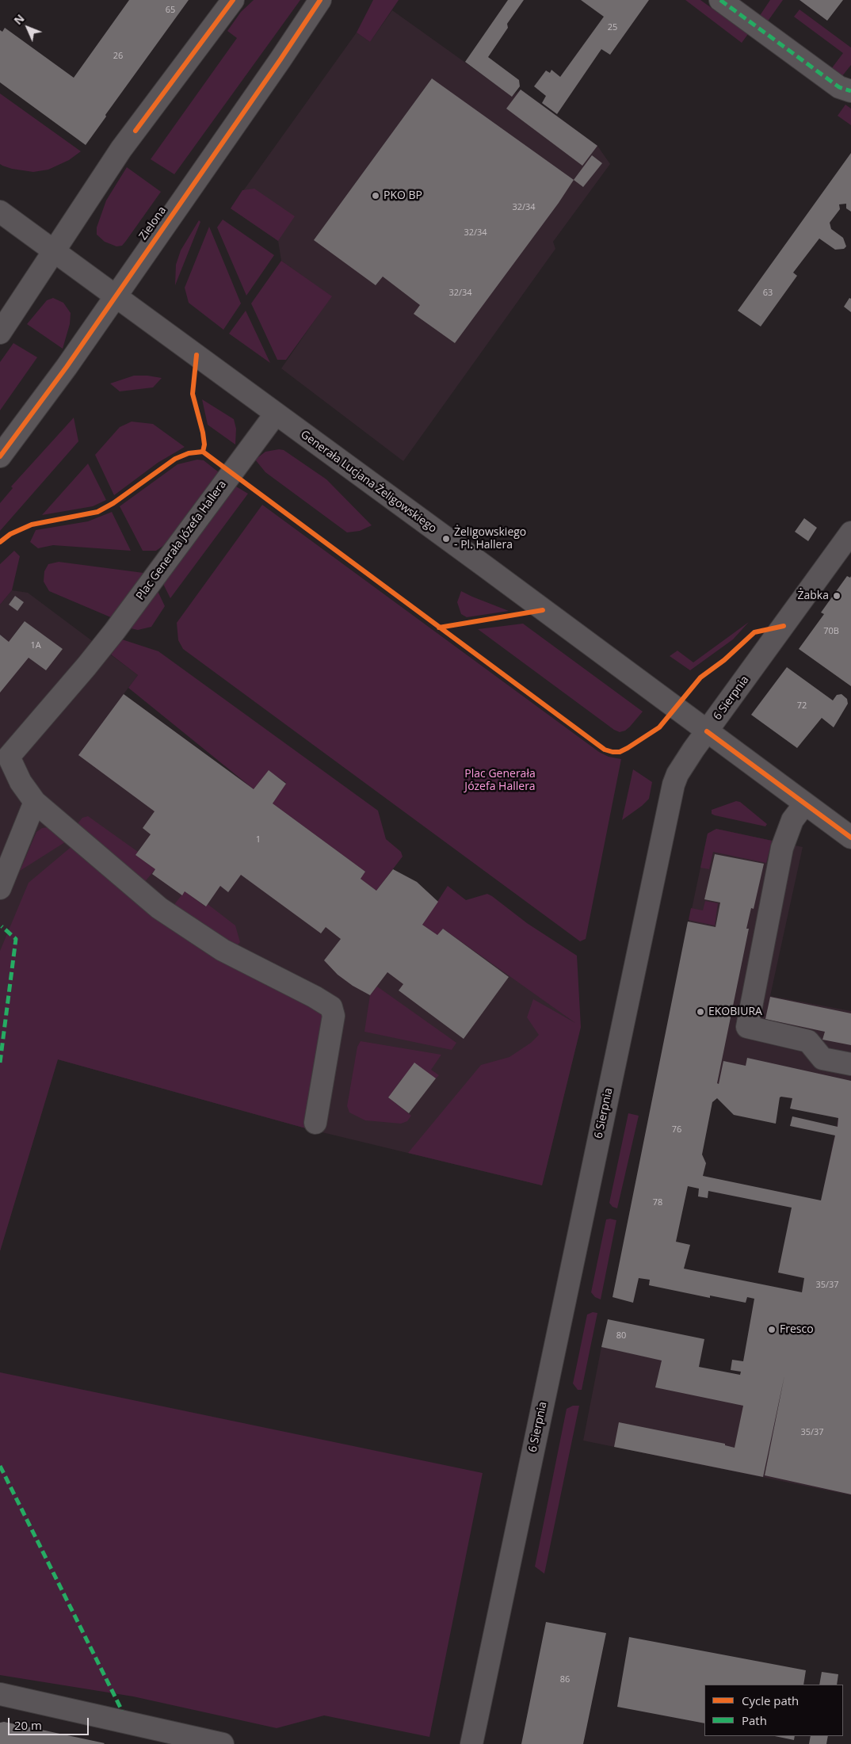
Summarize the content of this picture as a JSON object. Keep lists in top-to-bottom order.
{
  "streets": {
    "street": [
      "Zielona",
      "Generała Lucjana Żeligowskiego",
      "Plac Generała Józefa Hallera",
      "6 Sierpnia"
    ]
  },
  "crossings": [
    ["Zielona", "Generała Lucjana Żeligowskiego"],
    ["Generała Lucjana Żeligowskiego", "Plac Generała Józefa Hallera"],
    ["Generała Lucjana Żeligowskiego", "6 Sierpnia"]
  ],
  "parks": ["Plac Generała Józefa Hallera"],
  "places": [
    "PKO BP",
    "Żeligowskiego - Pl. Hallera",
    "Żabka",
    "EKOBIURA",
    "Fresco"
  ],
  "house_numbers": [
    "65",
    "25",
    "26",
    "32/34",
    "32/34",
    "32/34",
    "63",
    "70B",
    "1A",
    "72",
    "1",
    "76",
    "78",
    "35/37",
    "80",
    "35/37",
    "86"
  ],
  "legend": ["Cycle path", "Path"],
  "scale_bar": "20 m",
  "north": "top left"
}
